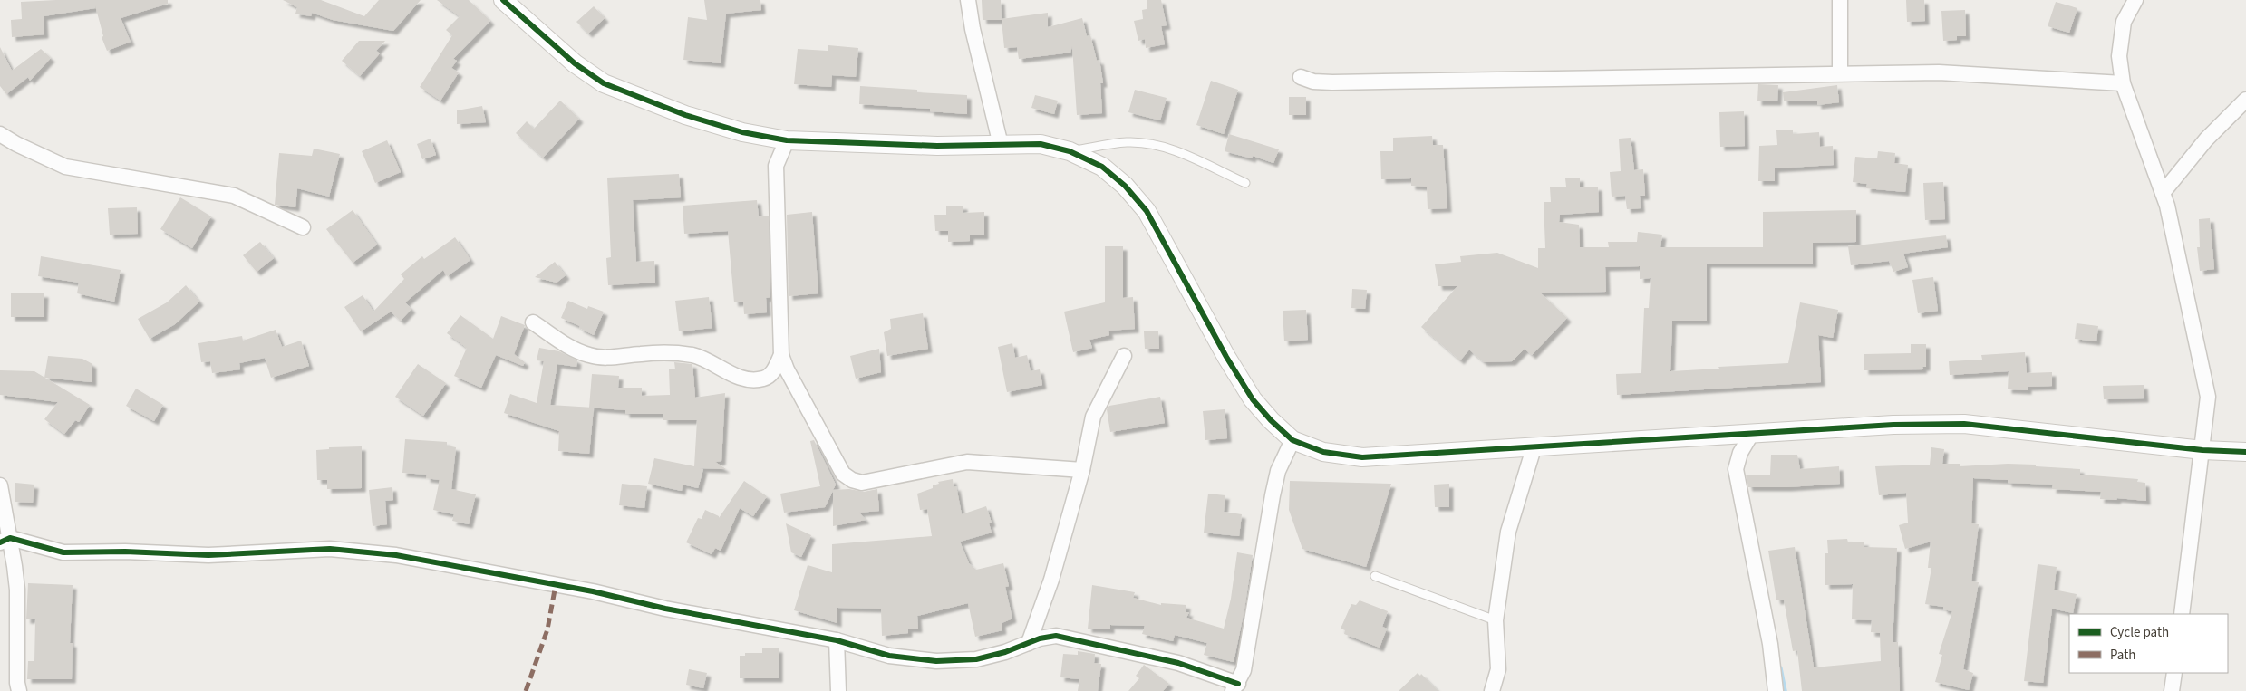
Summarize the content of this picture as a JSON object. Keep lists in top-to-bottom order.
{
  "legend": ["Cycle path", "Path"]
}
